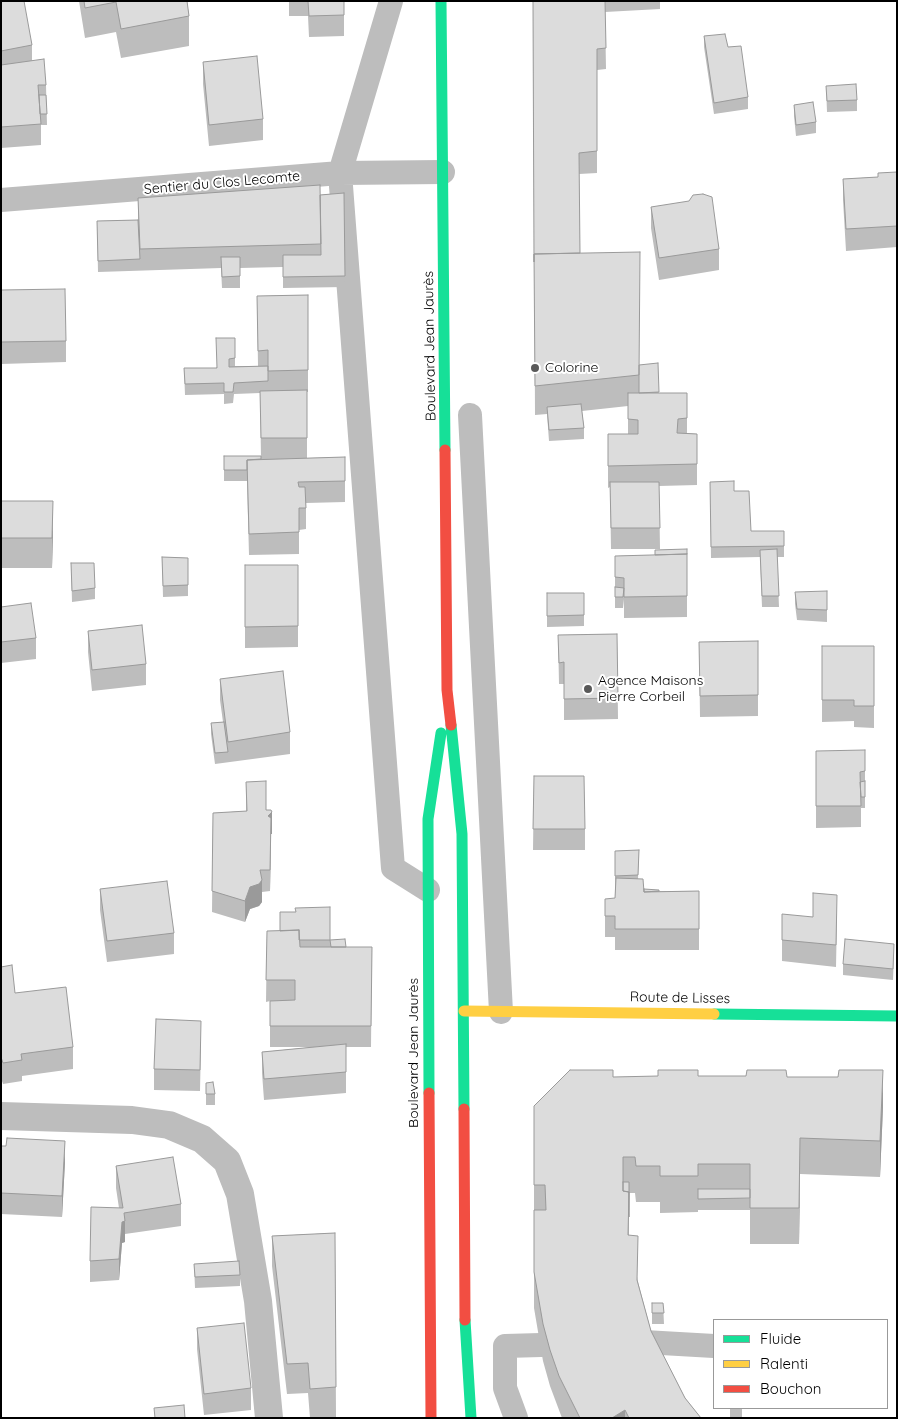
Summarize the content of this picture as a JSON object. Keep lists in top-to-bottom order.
{
  "streets": {
    "main road": ["Boulevard Jean Jaurès", "Route de Lisses"],
    "lane": ["Sentier du Clos Lecomte"]
  },
  "crossings": [
    ["Sentier du Clos Lecomte", "Boulevard Jean Jaurès"],
    ["Boulevard Jean Jaurès", "Route de Lisses"]
  ],
  "places": ["Colorine", "Agence Maisons Pierre Corbeil"],
  "legend": ["Fluide", "Ralenti", "Bouchon"]
}
